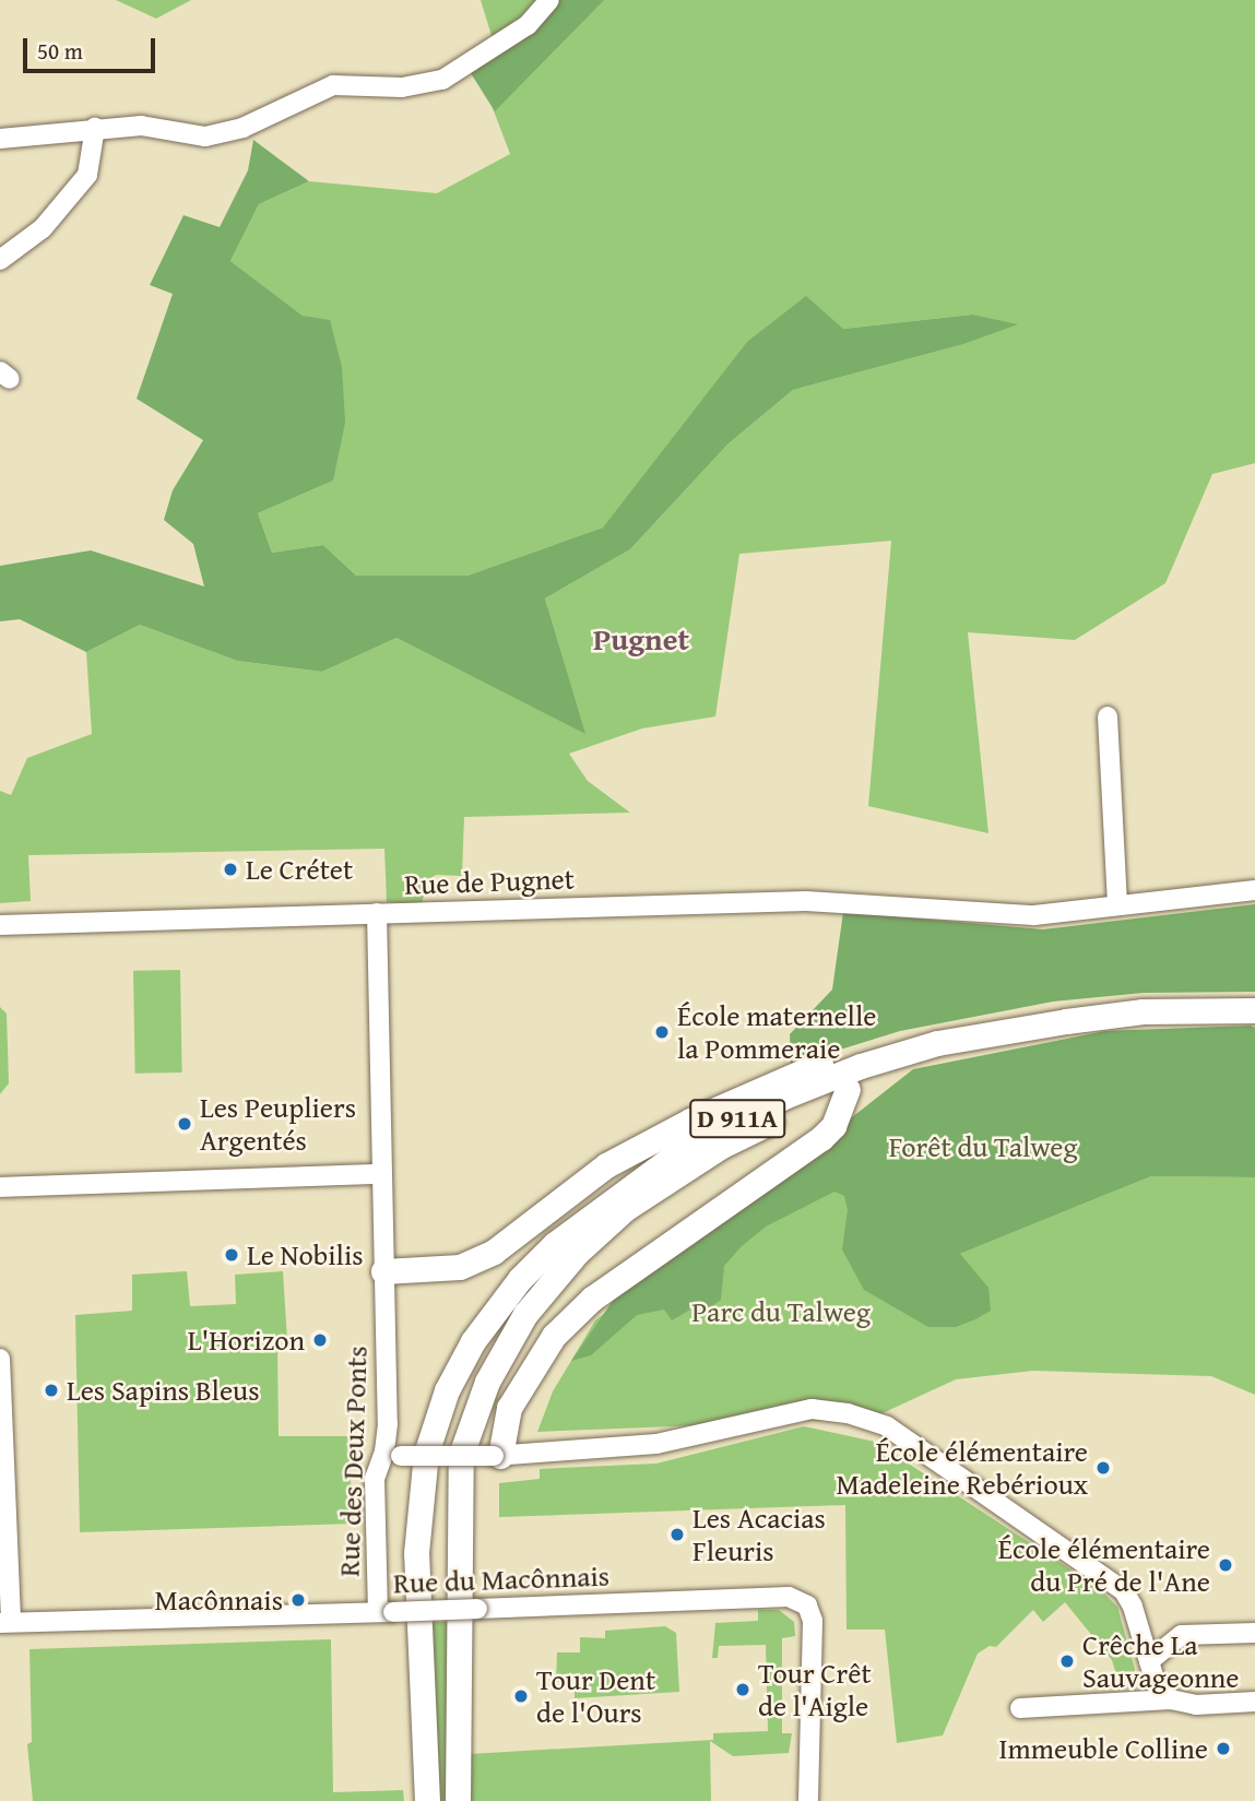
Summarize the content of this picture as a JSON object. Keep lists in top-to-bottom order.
{
  "streets": {
    "main road": ["D 911A"],
    "street": ["Rue de Pugnet", "Rue des Deux Ponts", "Rue du Macônnais"]
  },
  "crossings": [
    ["Rue de Pugnet", "Rue des Deux Ponts"],
    ["Rue des Deux Ponts", "Rue du Macônnais"]
  ],
  "districts": ["Pugnet"],
  "parks": ["Forêt du Talweg", "Parc du Talweg"],
  "places": [
    "Le Crétet",
    "École maternelle la Pommeraie",
    "Les Peupliers Argentés",
    "Le Nobilis",
    "L'Horizon",
    "Les Sapins Bleus",
    "École élémentaire Madeleine Rebérioux",
    "Les Acacias Fleuris",
    "École élémentaire du Pré de l'Ane",
    "Macônnais",
    "Crêche La Sauvageonne",
    "Tour Crêt de l'Aigle",
    "Tour Dent de l'Ours",
    "Immeuble Colline"
  ],
  "scale_bar": "50 m"
}
